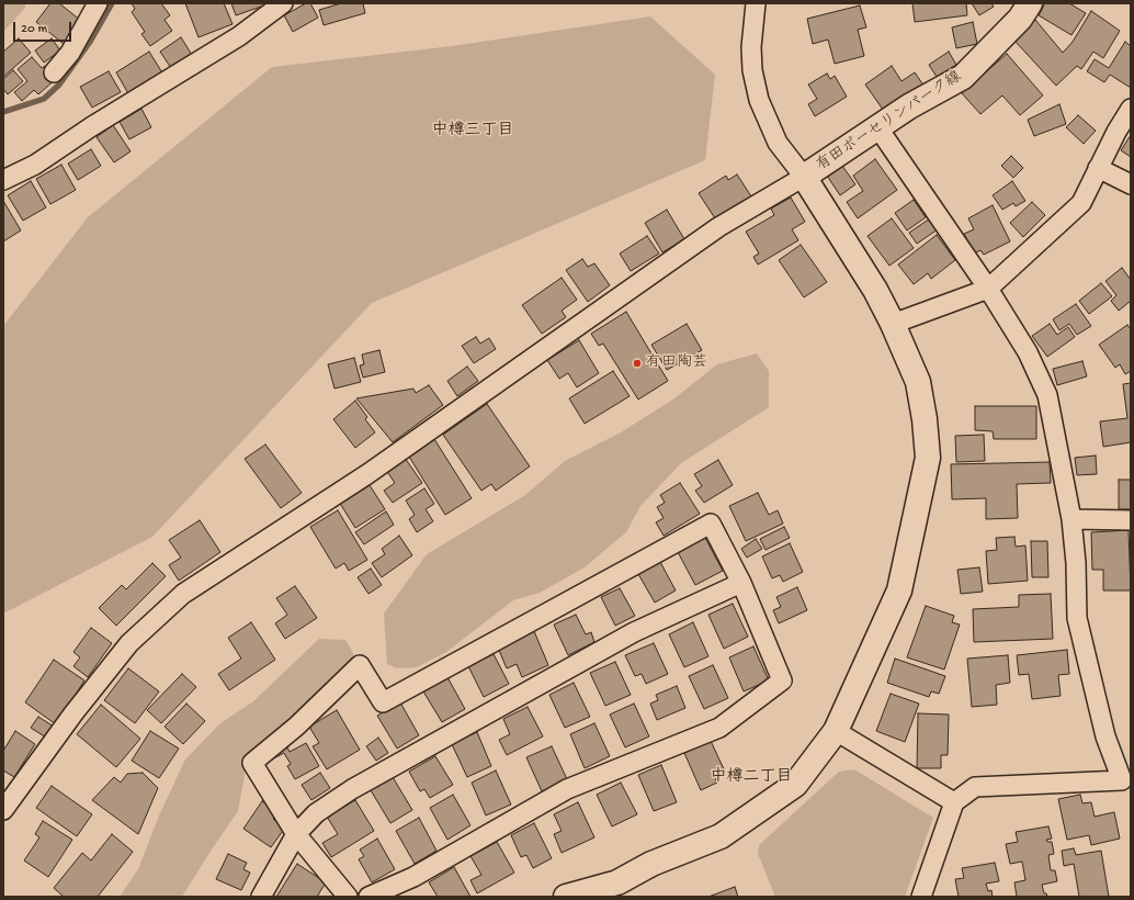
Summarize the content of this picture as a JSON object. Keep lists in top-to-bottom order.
{
  "streets": {
    "main road": ["有田ポーセリンパーク線"]
  },
  "districts": ["中樽三丁目", "中樽二丁目"],
  "places": ["有田陶芸"],
  "scale_bar": "20 m"
}
